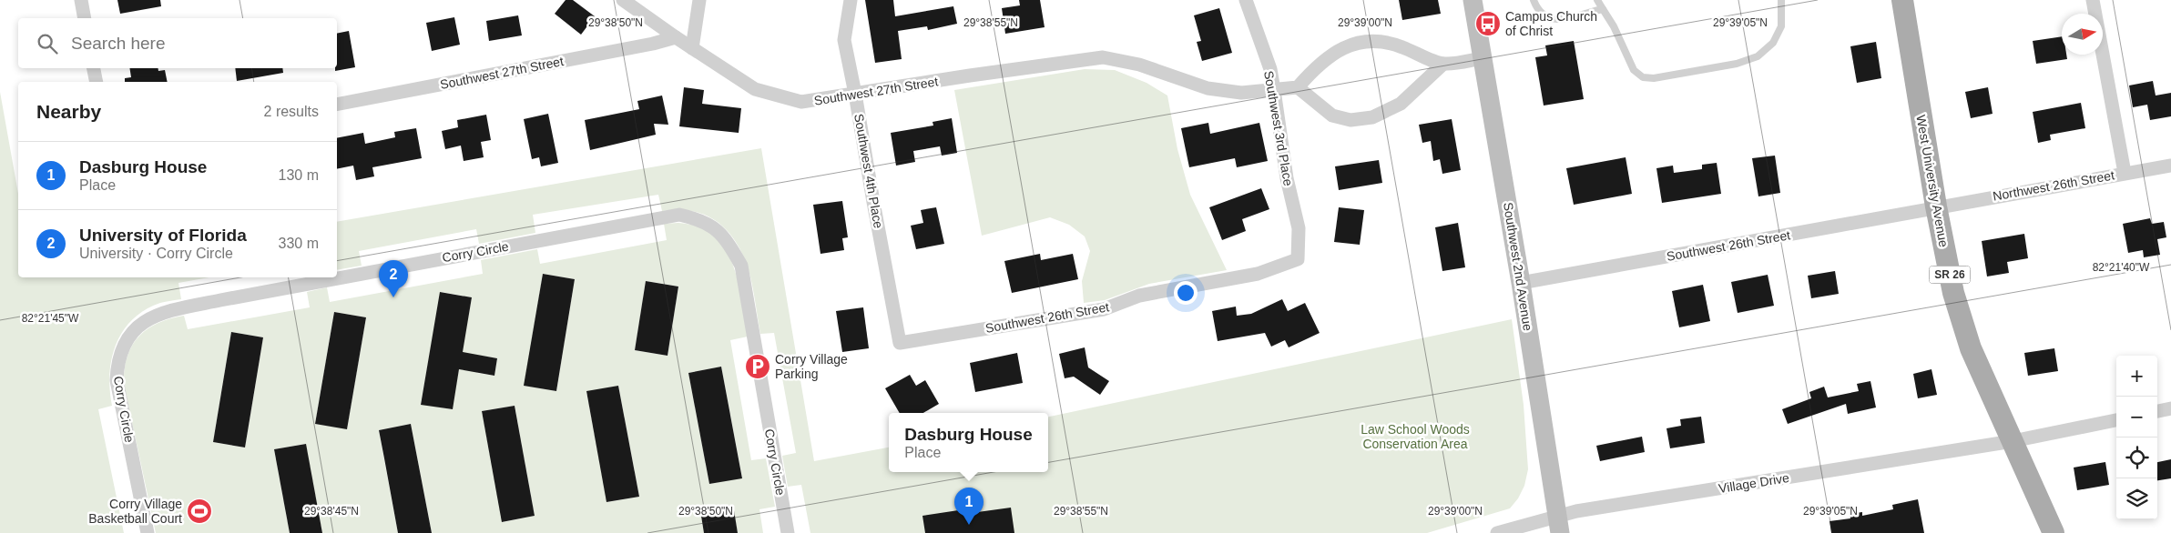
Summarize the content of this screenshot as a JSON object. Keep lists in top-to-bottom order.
{
  "streets": {
    "main road": ["West University Avenue", "Southwest 2nd Avenue", "SR 26"],
    "street": [
      "Southwest 27th Street",
      "Southwest 3rd Place",
      "Southwest 4th Place",
      "Northwest 26th Street",
      "Southwest 26th Street",
      "Corry Circle",
      "Village Drive"
    ]
  },
  "crossings": [
    ["Southwest 27th Street", "Southwest 3rd Place"],
    ["Southwest 27th Street", "Southwest 4th Place"],
    ["Southwest 3rd Place", "Southwest 26th Street"],
    ["Southwest 4th Place", "Southwest 26th Street"],
    ["West University Avenue", "Northwest 26th Street"],
    ["West University Avenue", "Southwest 26th Street"],
    ["West University Avenue", "Village Drive"],
    ["Northwest 26th Street", "Southwest 26th Street"],
    ["Southwest 26th Street", "Southwest 2nd Avenue"],
    ["Southwest 2nd Avenue", "Village Drive"]
  ],
  "parks": ["Law School Woods Conservation Area"],
  "places": {
    "bus stop": ["Campus Church of Christ"],
    "parking": ["Corry Village Parking"],
    "sports": ["Corry Village Basketball Court"]
  },
  "north": "right",
  "page": {
    "search": "Search here",
    "heading": ["Nearby", "2 results"],
    "list": [
      {
        "mark": "1",
        "name": "Dasburg House",
        "note": "Place",
        "value": "130 m"
      },
      {
        "mark": "2",
        "name": "University of Florida",
        "note": "University · Corry Circle",
        "value": "330 m"
      }
    ],
    "pins": ["2", "1"],
    "map_buttons": ["+", "−"],
    "popup": ["Dasburg House", "Place"]
  },
  "coordinates": [
    "29°38'50\"N",
    "29°38'55\"N",
    "29°39'00\"N",
    "29°39'05\"N",
    "82°21'40\"W",
    "82°21'45\"W",
    "29°38'45\"N"
  ]
}
